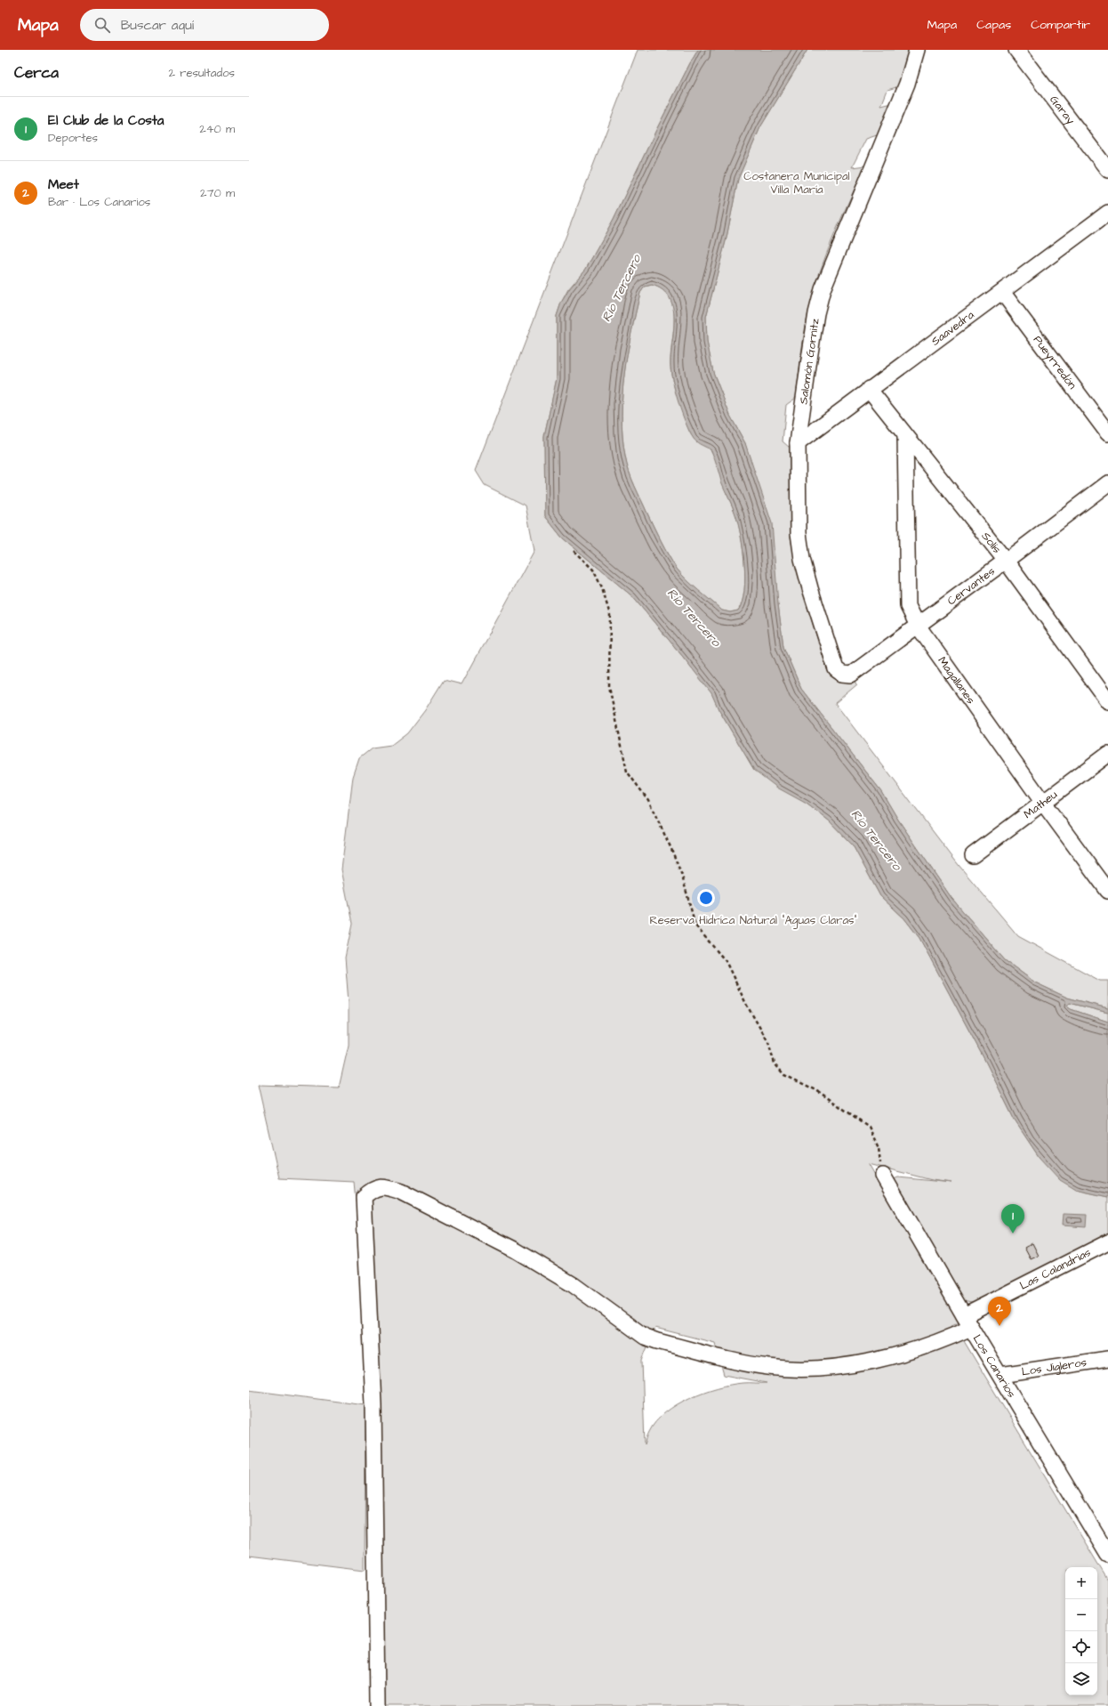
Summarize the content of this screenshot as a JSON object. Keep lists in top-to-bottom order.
{
  "streets": {
    "street": [
      "Garay",
      "Saavedra",
      "Salomón Gornitz",
      "Pueyrredón",
      "Solís",
      "Cervantes",
      "Magallanes",
      "Matheu",
      "Las Calandrias",
      "Los Canarios",
      "Los Jigleros"
    ]
  },
  "crossings": [
    ["Saavedra", "Salomón Gornitz"],
    ["Saavedra", "Pueyrredón"],
    ["Saavedra", "Solís"],
    ["Salomón Gornitz", "Cervantes"],
    ["Solís", "Cervantes"],
    ["Solís", "Magallanes"],
    ["Cervantes", "Magallanes"],
    ["Magallanes", "Matheu"],
    ["Las Calandrias", "Los Canarios"],
    ["Los Canarios", "Los Jigleros"]
  ],
  "water": ["Río Tercero"],
  "parks": ["Costanera Municipal Villa María", "Reserva Hidríca Natural \"Aguas Claras\""],
  "page": {
    "header": "Mapa",
    "search": "Buscar aquí",
    "nav": ["Mapa", "Capas", "Compartir"],
    "heading": ["Cerca", "2 resultados"],
    "list": [
      {
        "mark": "1",
        "name": "El Club de la Costa",
        "note": "Deportes",
        "value": "240 m"
      },
      {
        "mark": "2",
        "name": "Meet",
        "note": "Bar · Los Canarios",
        "value": "270 m"
      }
    ],
    "pins": ["1", "2"],
    "map_buttons": ["+", "−"]
  }
}
